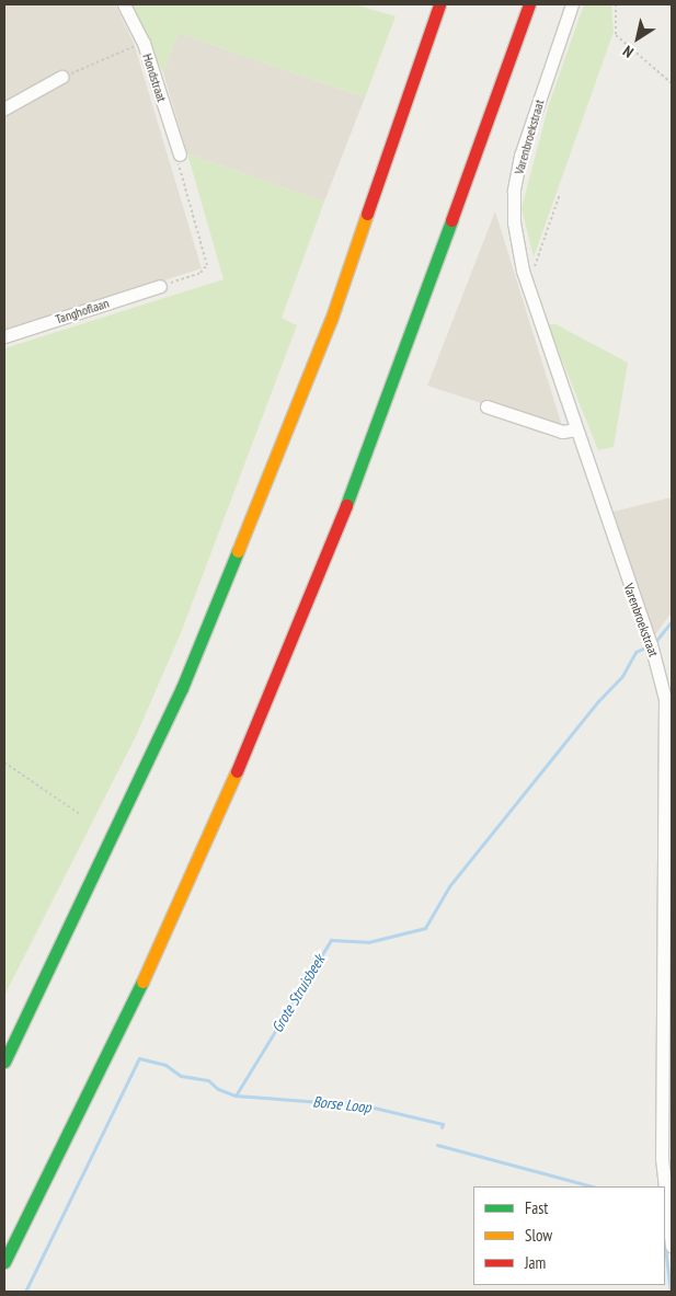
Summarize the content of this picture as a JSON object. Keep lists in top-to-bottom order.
{
  "streets": {
    "street": ["Hondstraat", "Varenbroekstraat", "Tanghoflaan"]
  },
  "water": ["Grote Struisbeek", "Borse Loop"],
  "legend": ["Fast", "Slow", "Jam"],
  "north": "bottom left"
}
